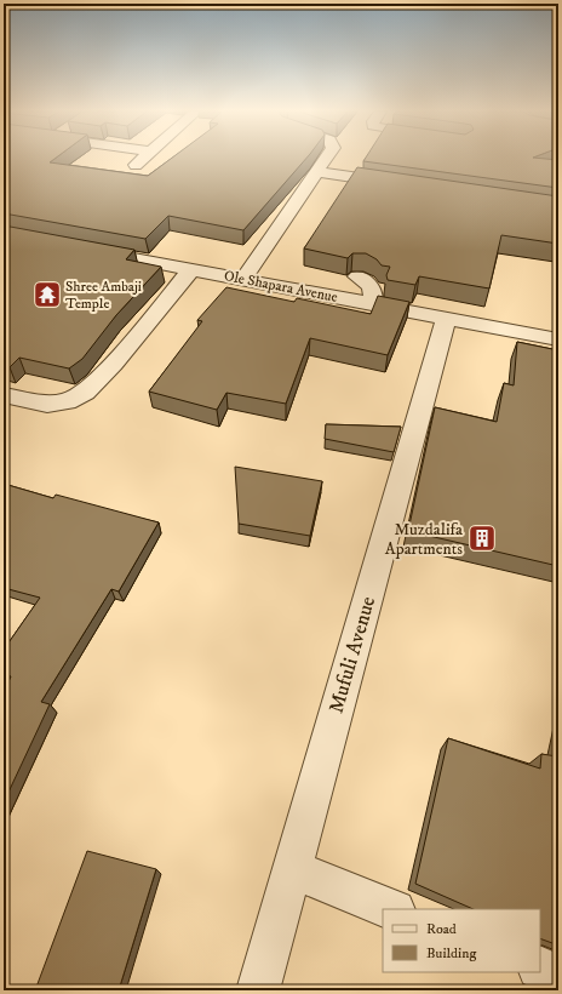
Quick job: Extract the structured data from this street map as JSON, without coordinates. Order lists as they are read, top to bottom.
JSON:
{
  "streets": {
    "street": ["Ole Shapara Avenue", "Mufuli Avenue"]
  },
  "crossings": [
    ["Ole Shapara Avenue", "Mufuli Avenue"]
  ],
  "places": {
    "temple": ["Shree Ambaji Temple"],
    "building": ["Muzdalifa Apartments"]
  },
  "legend": ["Road", "Building"]
}
